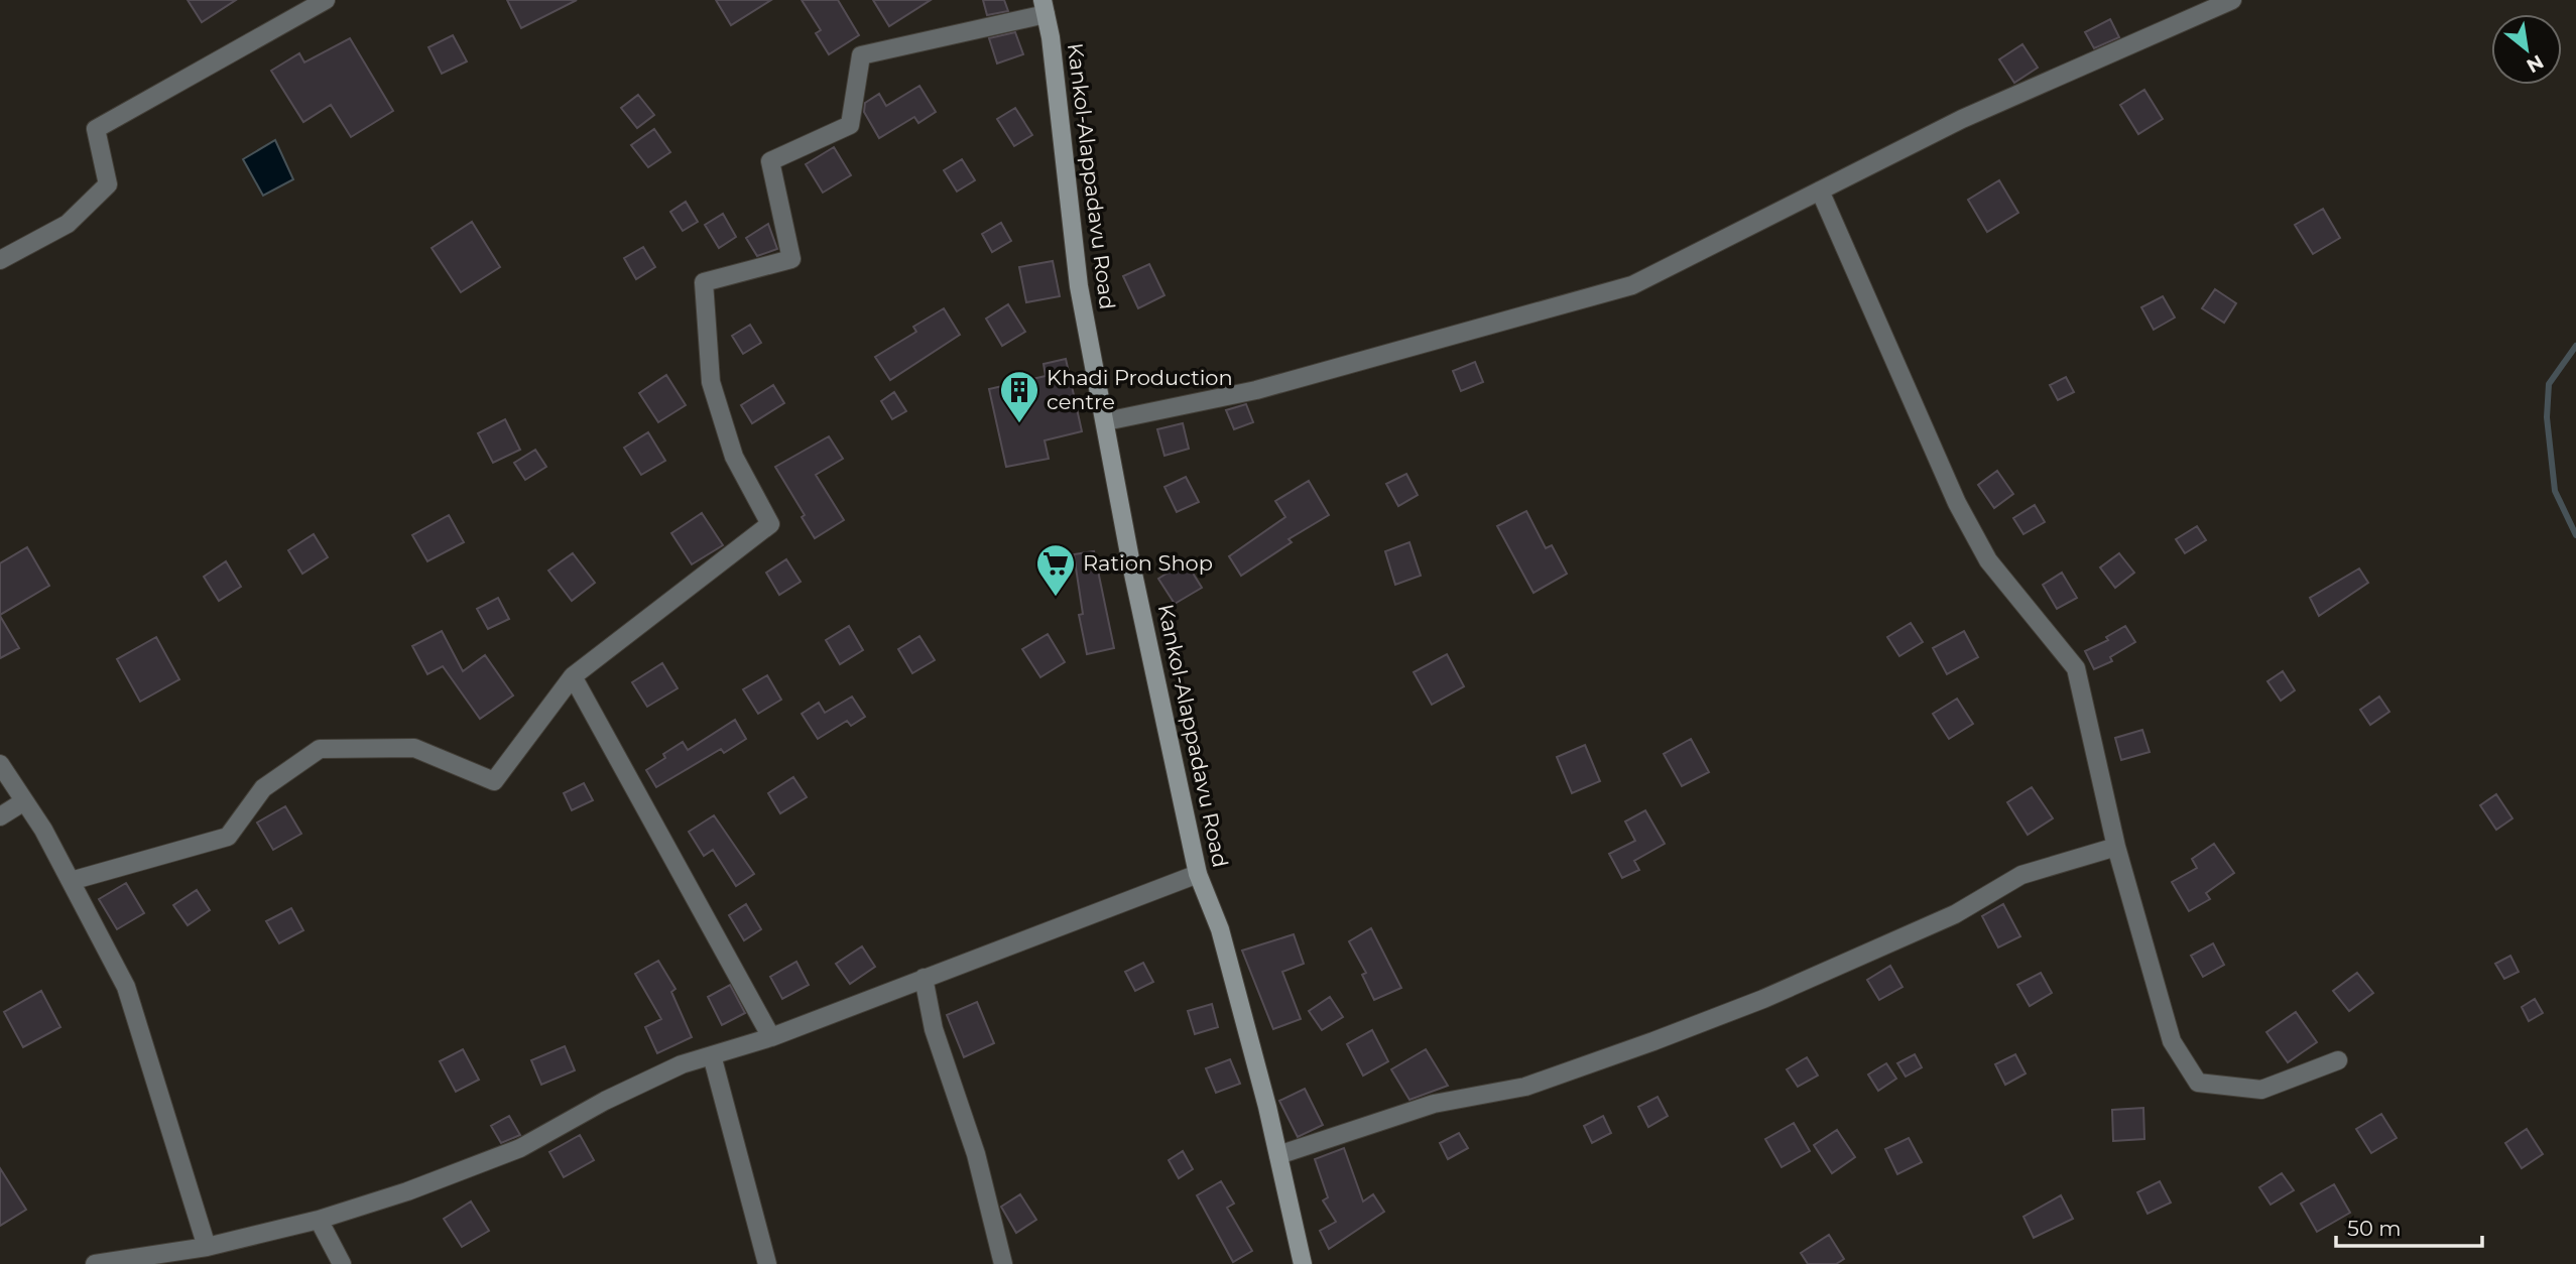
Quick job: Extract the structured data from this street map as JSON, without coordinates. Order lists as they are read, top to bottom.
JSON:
{
  "streets": {
    "main road": ["Kankol-Alappadavu Road"]
  },
  "places": {
    "building": ["Khadi Production centre"],
    "supermarket": ["Ration Shop"]
  },
  "scale_bar": "50 m",
  "north": "bottom right"
}
